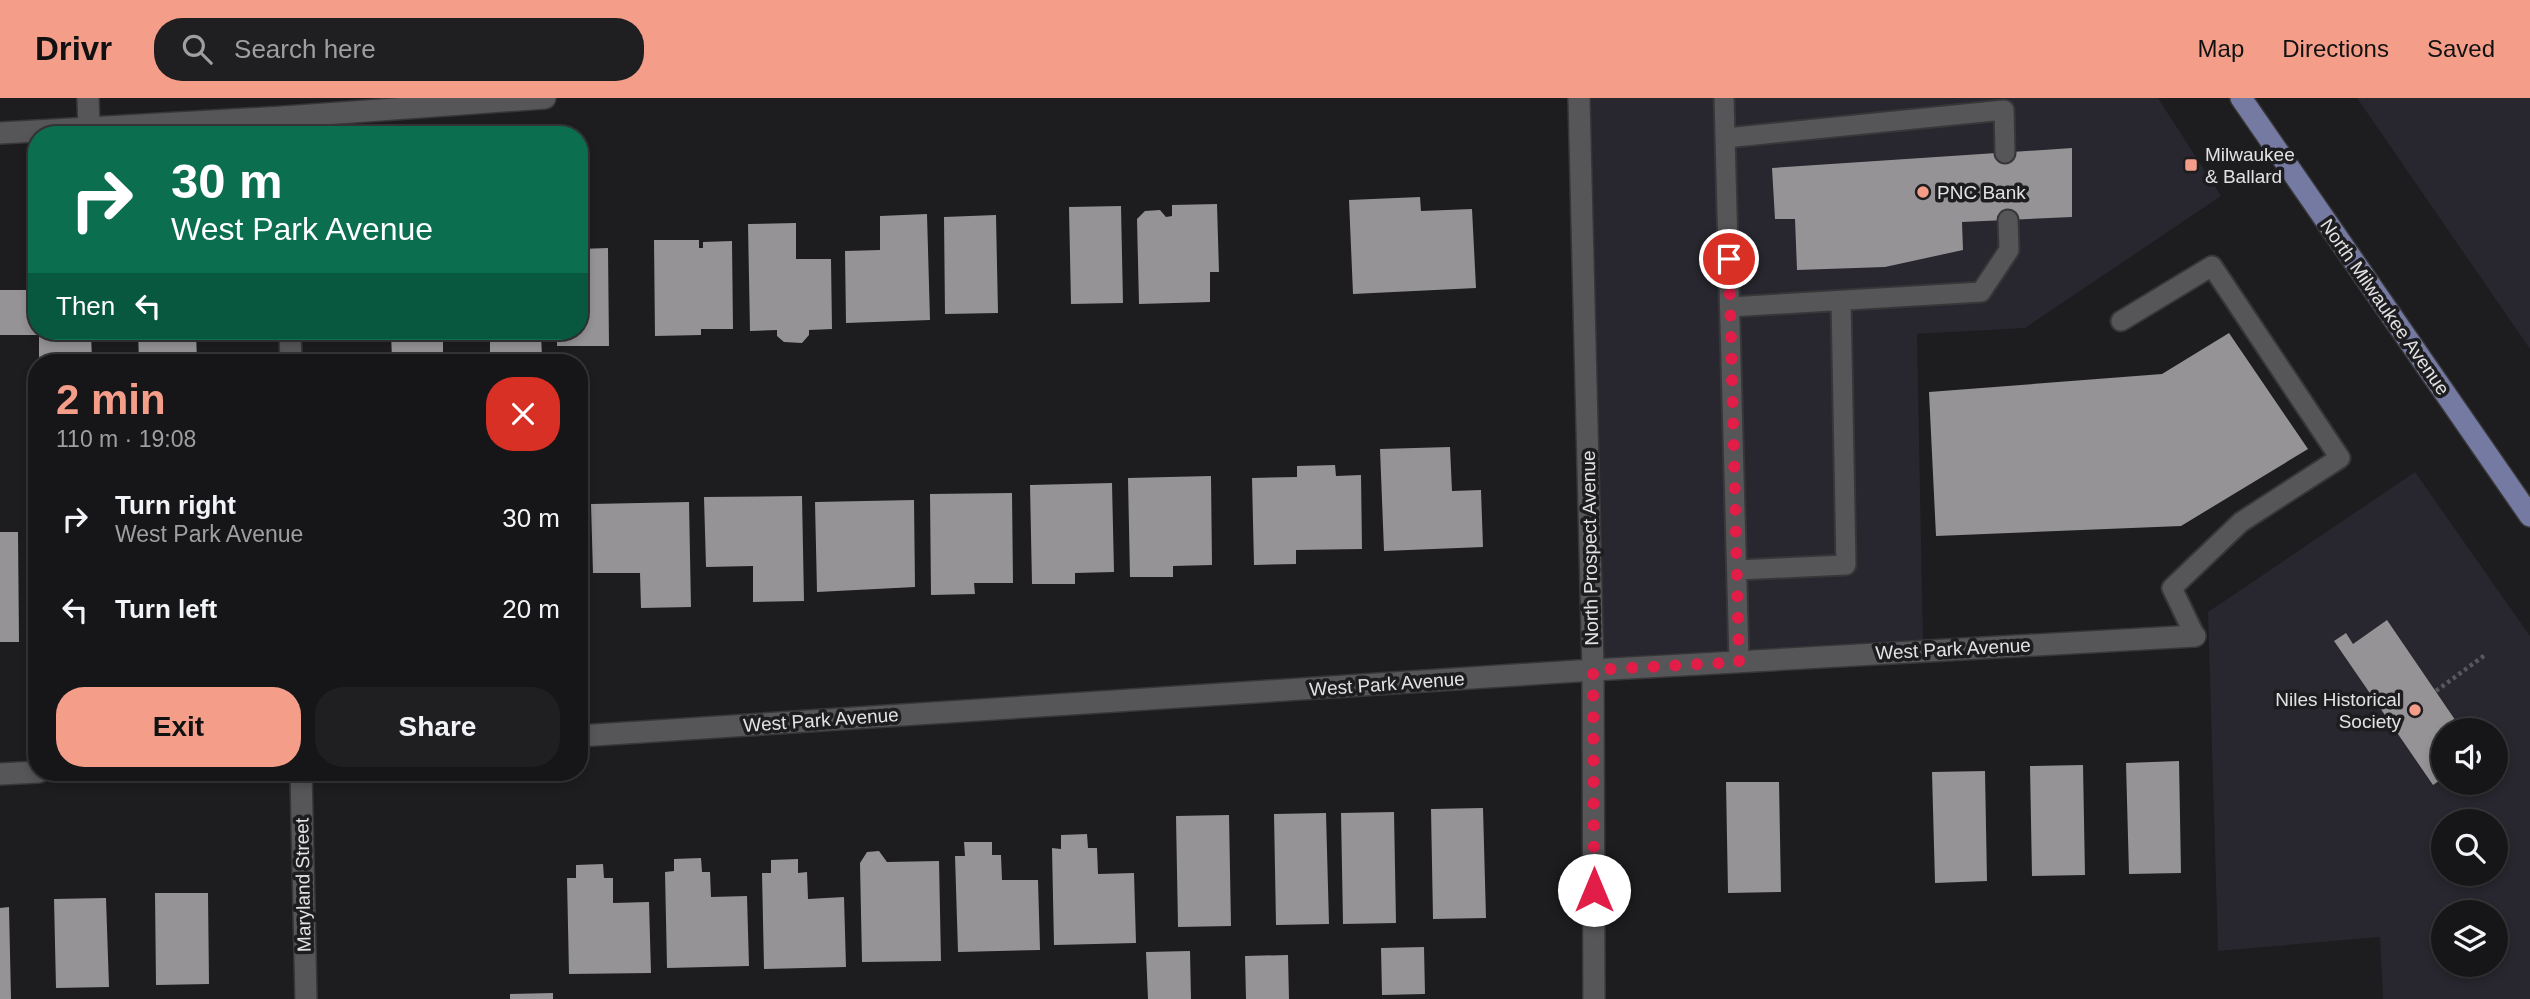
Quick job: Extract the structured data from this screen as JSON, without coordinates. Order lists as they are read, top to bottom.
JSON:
{
  "streets": {
    "main road": ["North Milwaukee Avenue"],
    "street": ["North Prospect Avenue", "West Park Avenue", "Maryland Street"]
  },
  "crossings": [
    ["North Prospect Avenue", "West Park Avenue"]
  ],
  "places": {
    "transit": ["Milwaukee & Ballard"],
    "other": ["PNC Bank", "Niles Historical Society"]
  },
  "page": {
    "header": "Drivr",
    "search": "Search here",
    "nav": ["Map", "Directions", "Saved"],
    "turn": ["30 m", "West Park Avenue"],
    "then": "Then",
    "heading": ["2 min", "110 m · 19:08"],
    "list": [
      {
        "name": "Turn right",
        "note": "West Park Avenue",
        "value": "30 m"
      },
      {
        "name": "Turn left",
        "value": "20 m"
      }
    ],
    "buttons": ["Exit", "Share"]
  }
}
